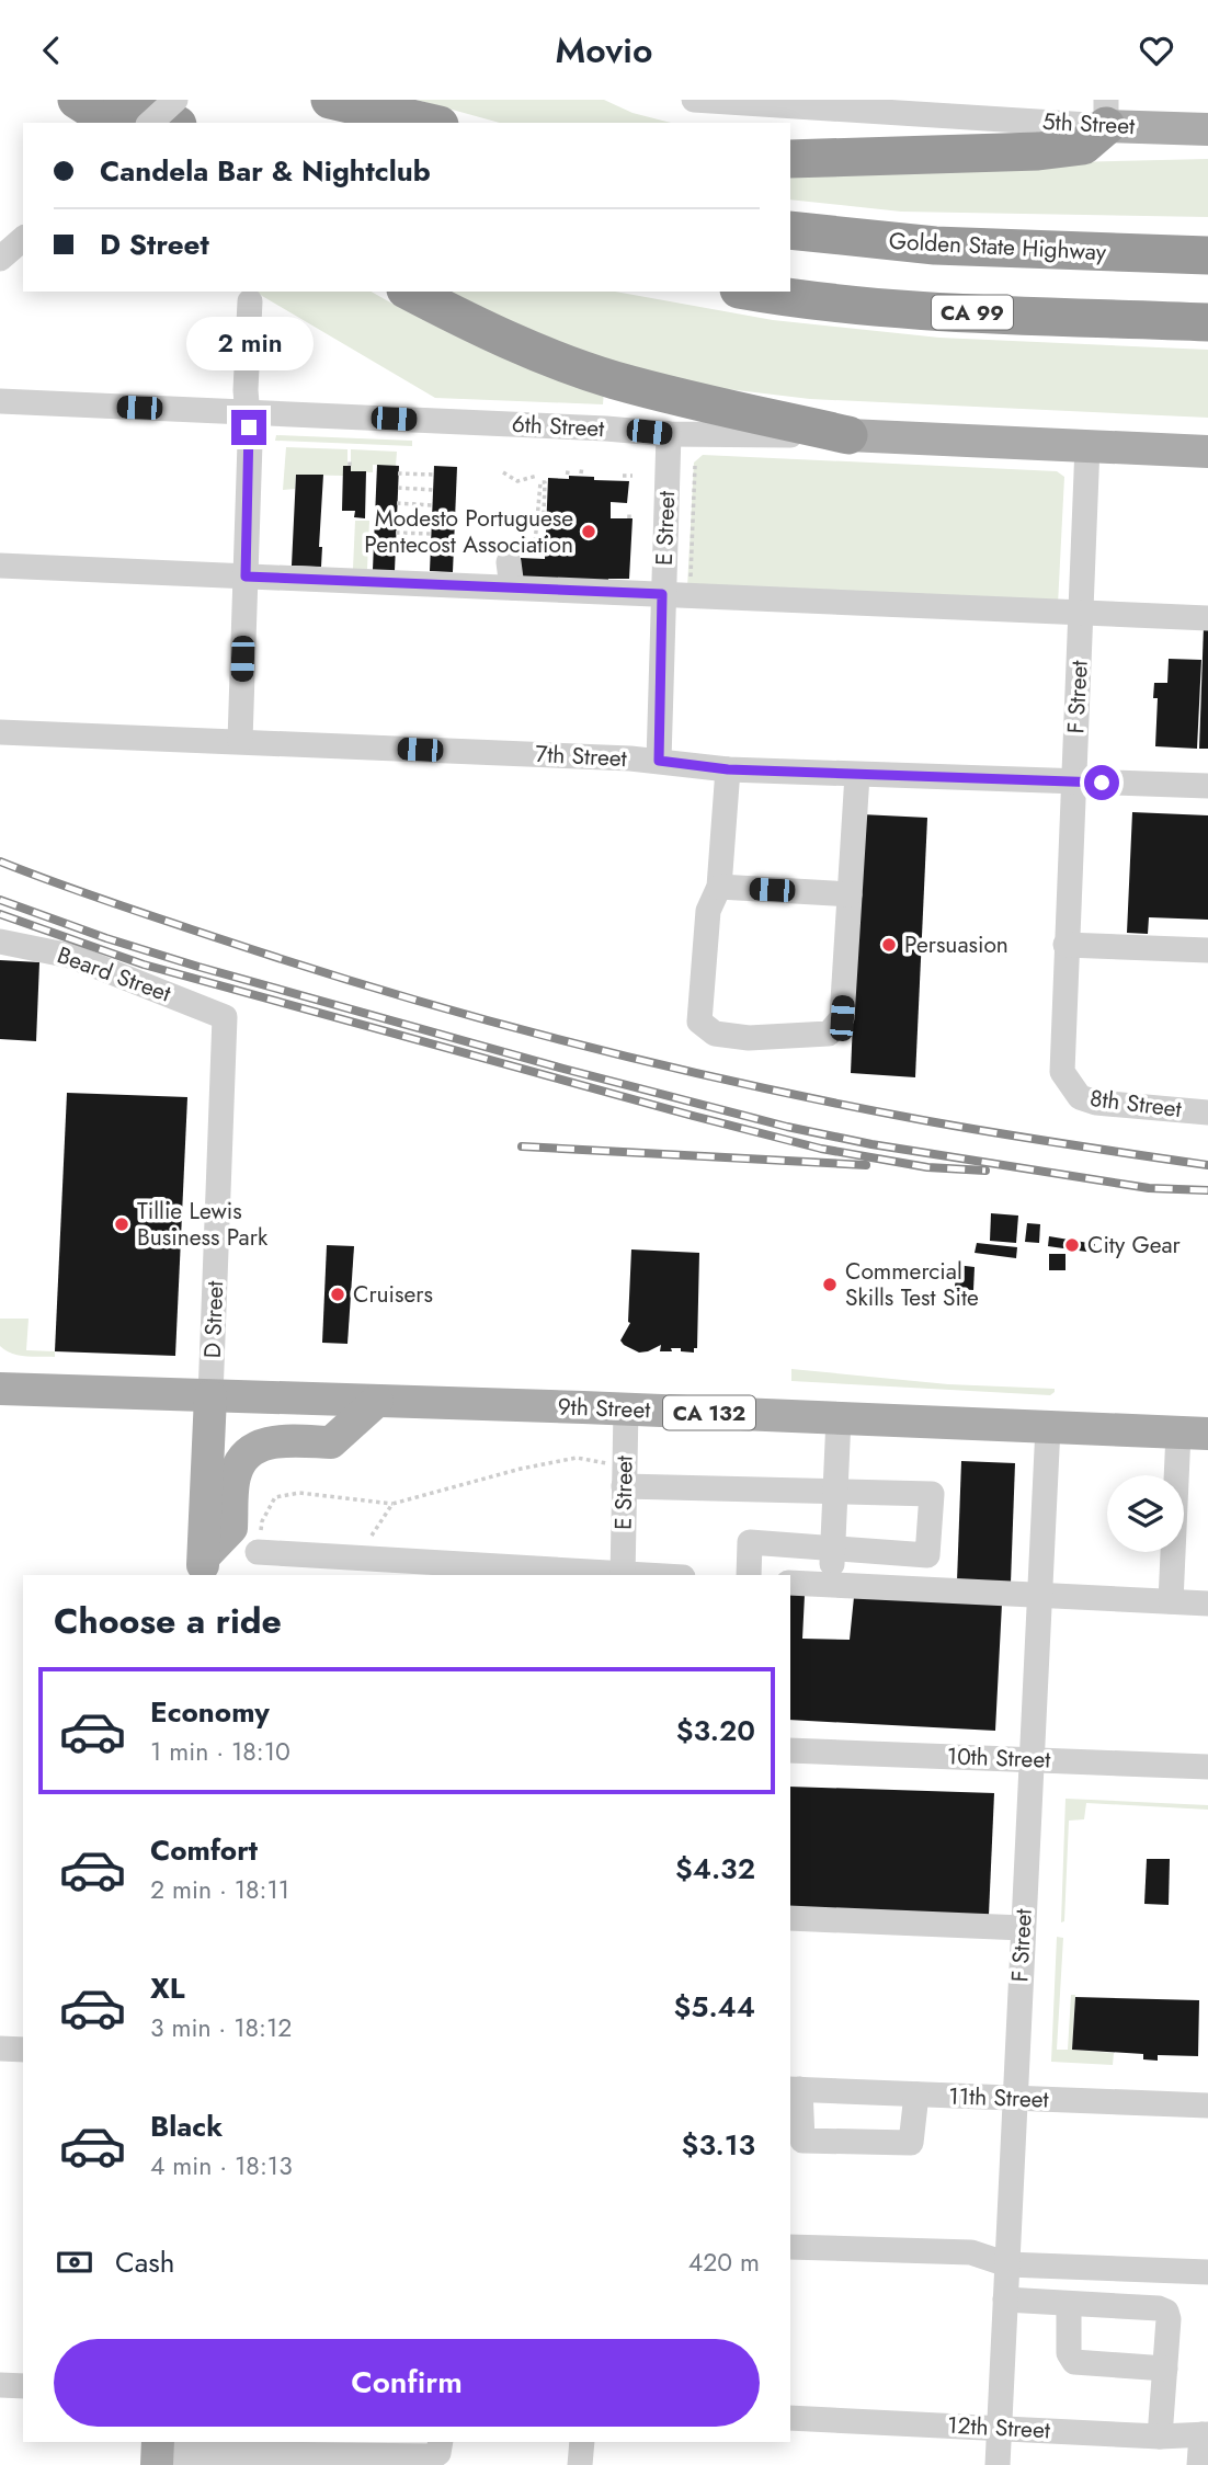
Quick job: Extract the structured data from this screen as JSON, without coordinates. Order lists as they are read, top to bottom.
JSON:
{
  "streets": {
    "highway": ["Golden State Highway", "CA 99"],
    "main road": [
      "5th Street",
      "6th Street",
      "D Street",
      "9th Street",
      "CA 132"
    ],
    "street": [
      "E Street",
      "F Street",
      "7th Street",
      "Beard Street",
      "8th Street",
      "10th Street",
      "11th Street",
      "12th Street"
    ]
  },
  "crossings": [
    ["6th Street", "E Street"],
    ["6th Street", "F Street"],
    ["E Street", "7th Street"],
    ["E Street", "9th Street"],
    ["F Street", "7th Street"],
    ["F Street", "8th Street"],
    ["F Street", "9th Street"],
    ["F Street", "10th Street"],
    ["F Street", "11th Street"],
    ["F Street", "12th Street"],
    ["Beard Street", "D Street"],
    ["D Street", "9th Street"]
  ],
  "places": [
    "Modesto Portuguese Pentecost Association",
    "Persuasion",
    "Tillie Lewis Business Park",
    "City Gear",
    "Commercial Skills Test Site",
    "Cruisers"
  ],
  "page": {
    "header": "Movio",
    "banner": ["Candela Bar & Nightclub", "D Street"],
    "bubble": "2 min",
    "heading": "Choose a ride",
    "list": [
      {
        "name": "Economy",
        "note": "1 min · 18:10",
        "value": "$3.20"
      },
      {
        "name": "Comfort",
        "note": "2 min · 18:11",
        "value": "$4.32"
      },
      {
        "name": "XL",
        "note": "3 min · 18:12",
        "value": "$5.44"
      },
      {
        "name": "Black",
        "note": "4 min · 18:13",
        "value": "$3.13"
      }
    ],
    "pay": ["Cash", "420 m"],
    "buttons": "Confirm"
  }
}
